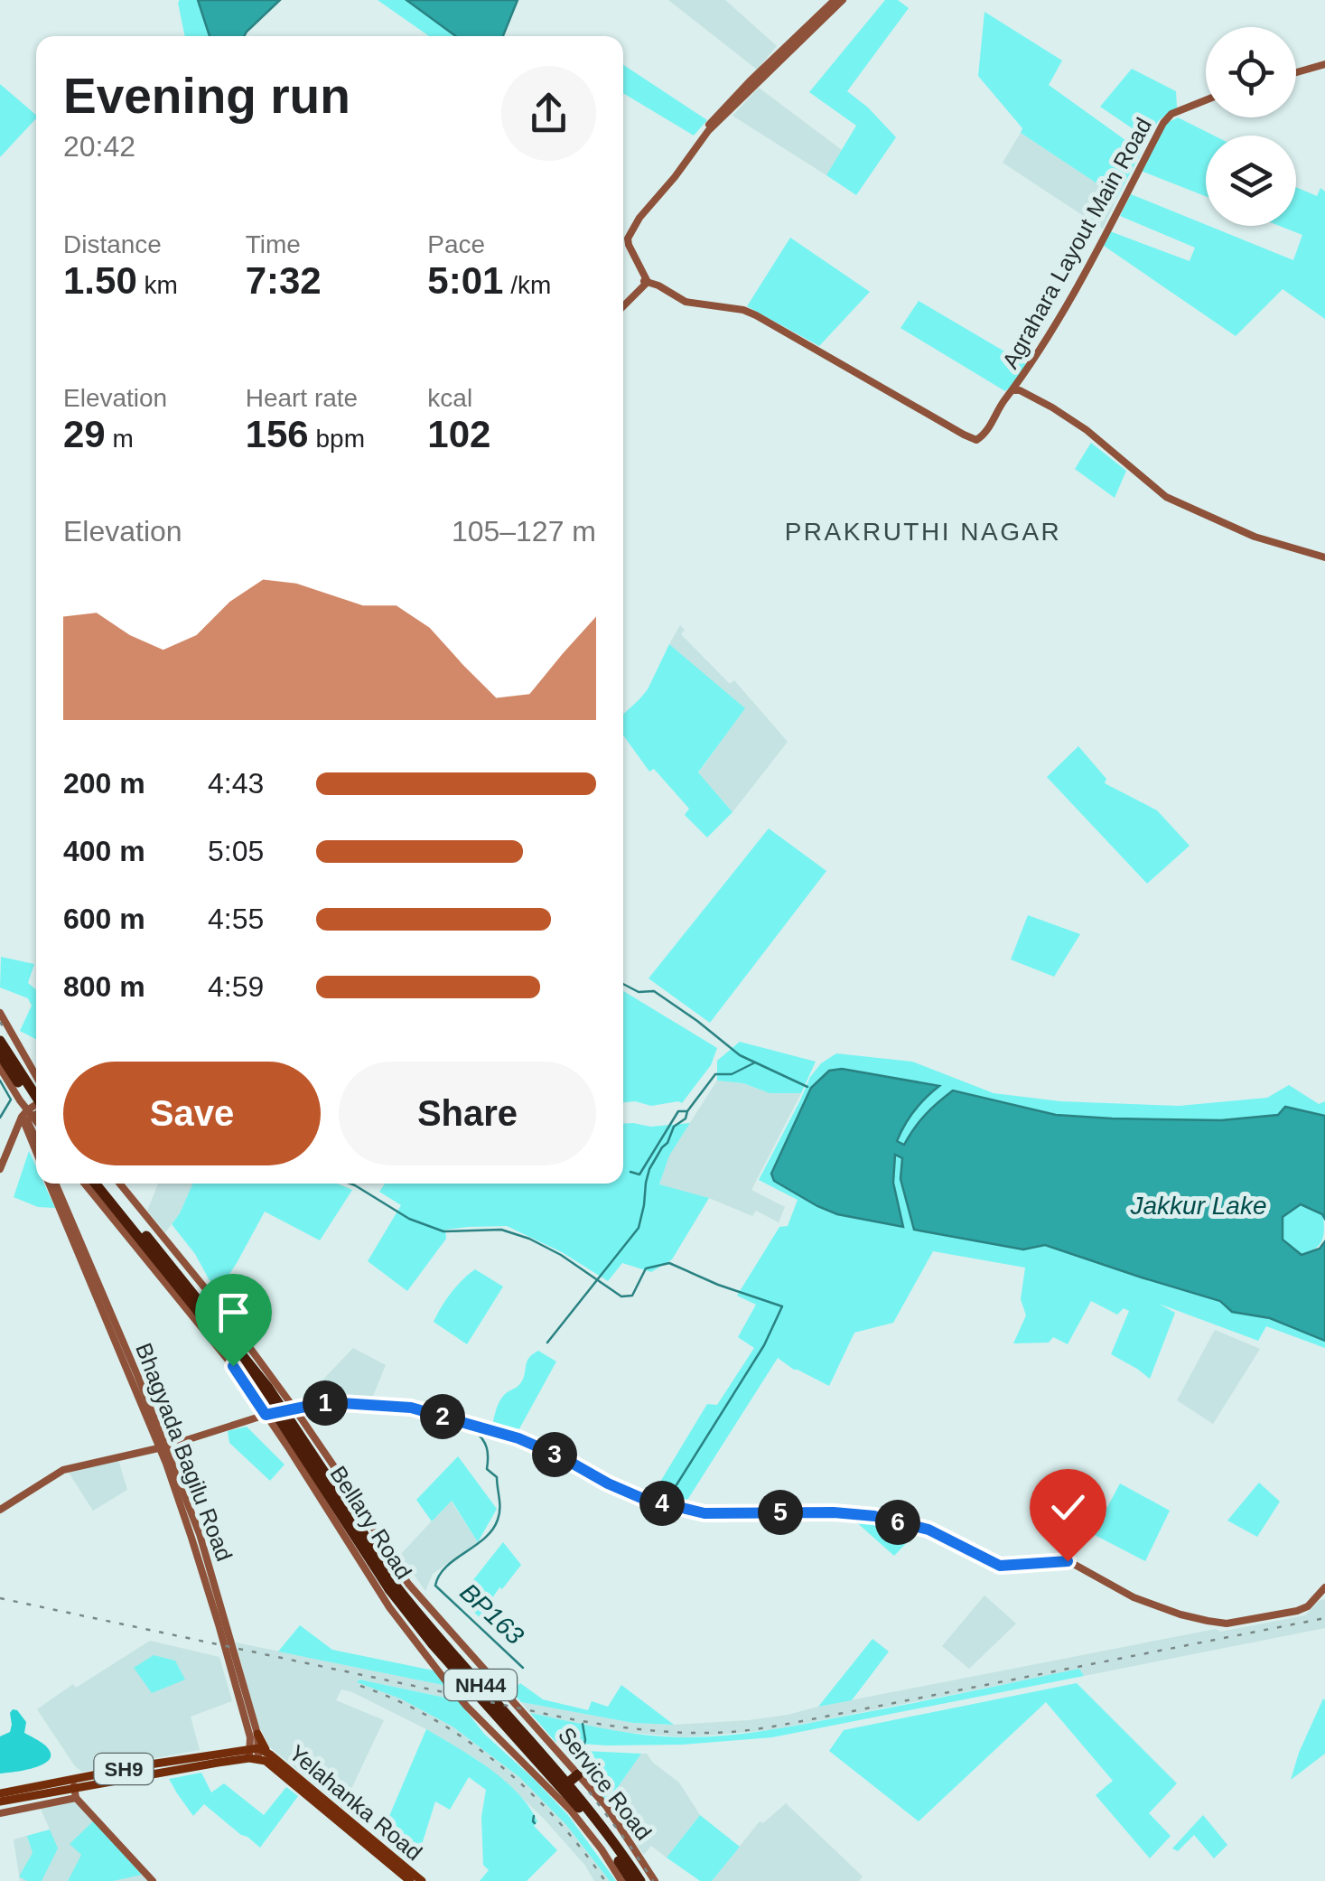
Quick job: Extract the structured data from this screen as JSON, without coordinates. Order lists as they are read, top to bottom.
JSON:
{
  "streets": {
    "highway": ["Bellary Road", "NH44"],
    "main road": [
      "Agrahara Layout Main Road",
      "Bhagyada Bagilu Road",
      "SH9",
      "Service Road",
      "Yelahanka Road"
    ]
  },
  "crossings": [
    ["Bhagyada Bagilu Road", "SH9"],
    ["Bhagyada Bagilu Road", "Yelahanka Road"],
    ["SH9", "Yelahanka Road"]
  ],
  "districts": ["PRAKRUTHI NAGAR"],
  "water": ["Jakkur Lake", "BP163"],
  "page": {
    "heading": ["Evening run", "20:42"],
    "stats": [
      ["Distance", "1.50 km"],
      ["Time", "7:32"],
      ["Pace", "5:01 /km"],
      ["Elevation", "29 m"],
      ["Heart rate", "156 bpm"],
      ["kcal", "102"]
    ],
    "chart": ["Elevation", "105–127 m"],
    "list": [
      {
        "name": "200 m",
        "note": "4:43"
      },
      {
        "name": "400 m",
        "note": "5:05"
      },
      {
        "name": "600 m",
        "note": "4:55"
      },
      {
        "name": "800 m",
        "note": "4:59"
      }
    ],
    "buttons": ["Save", "Share"],
    "pins": [
      "1",
      "2",
      "3",
      "4",
      "5",
      "6"
    ]
  }
}
